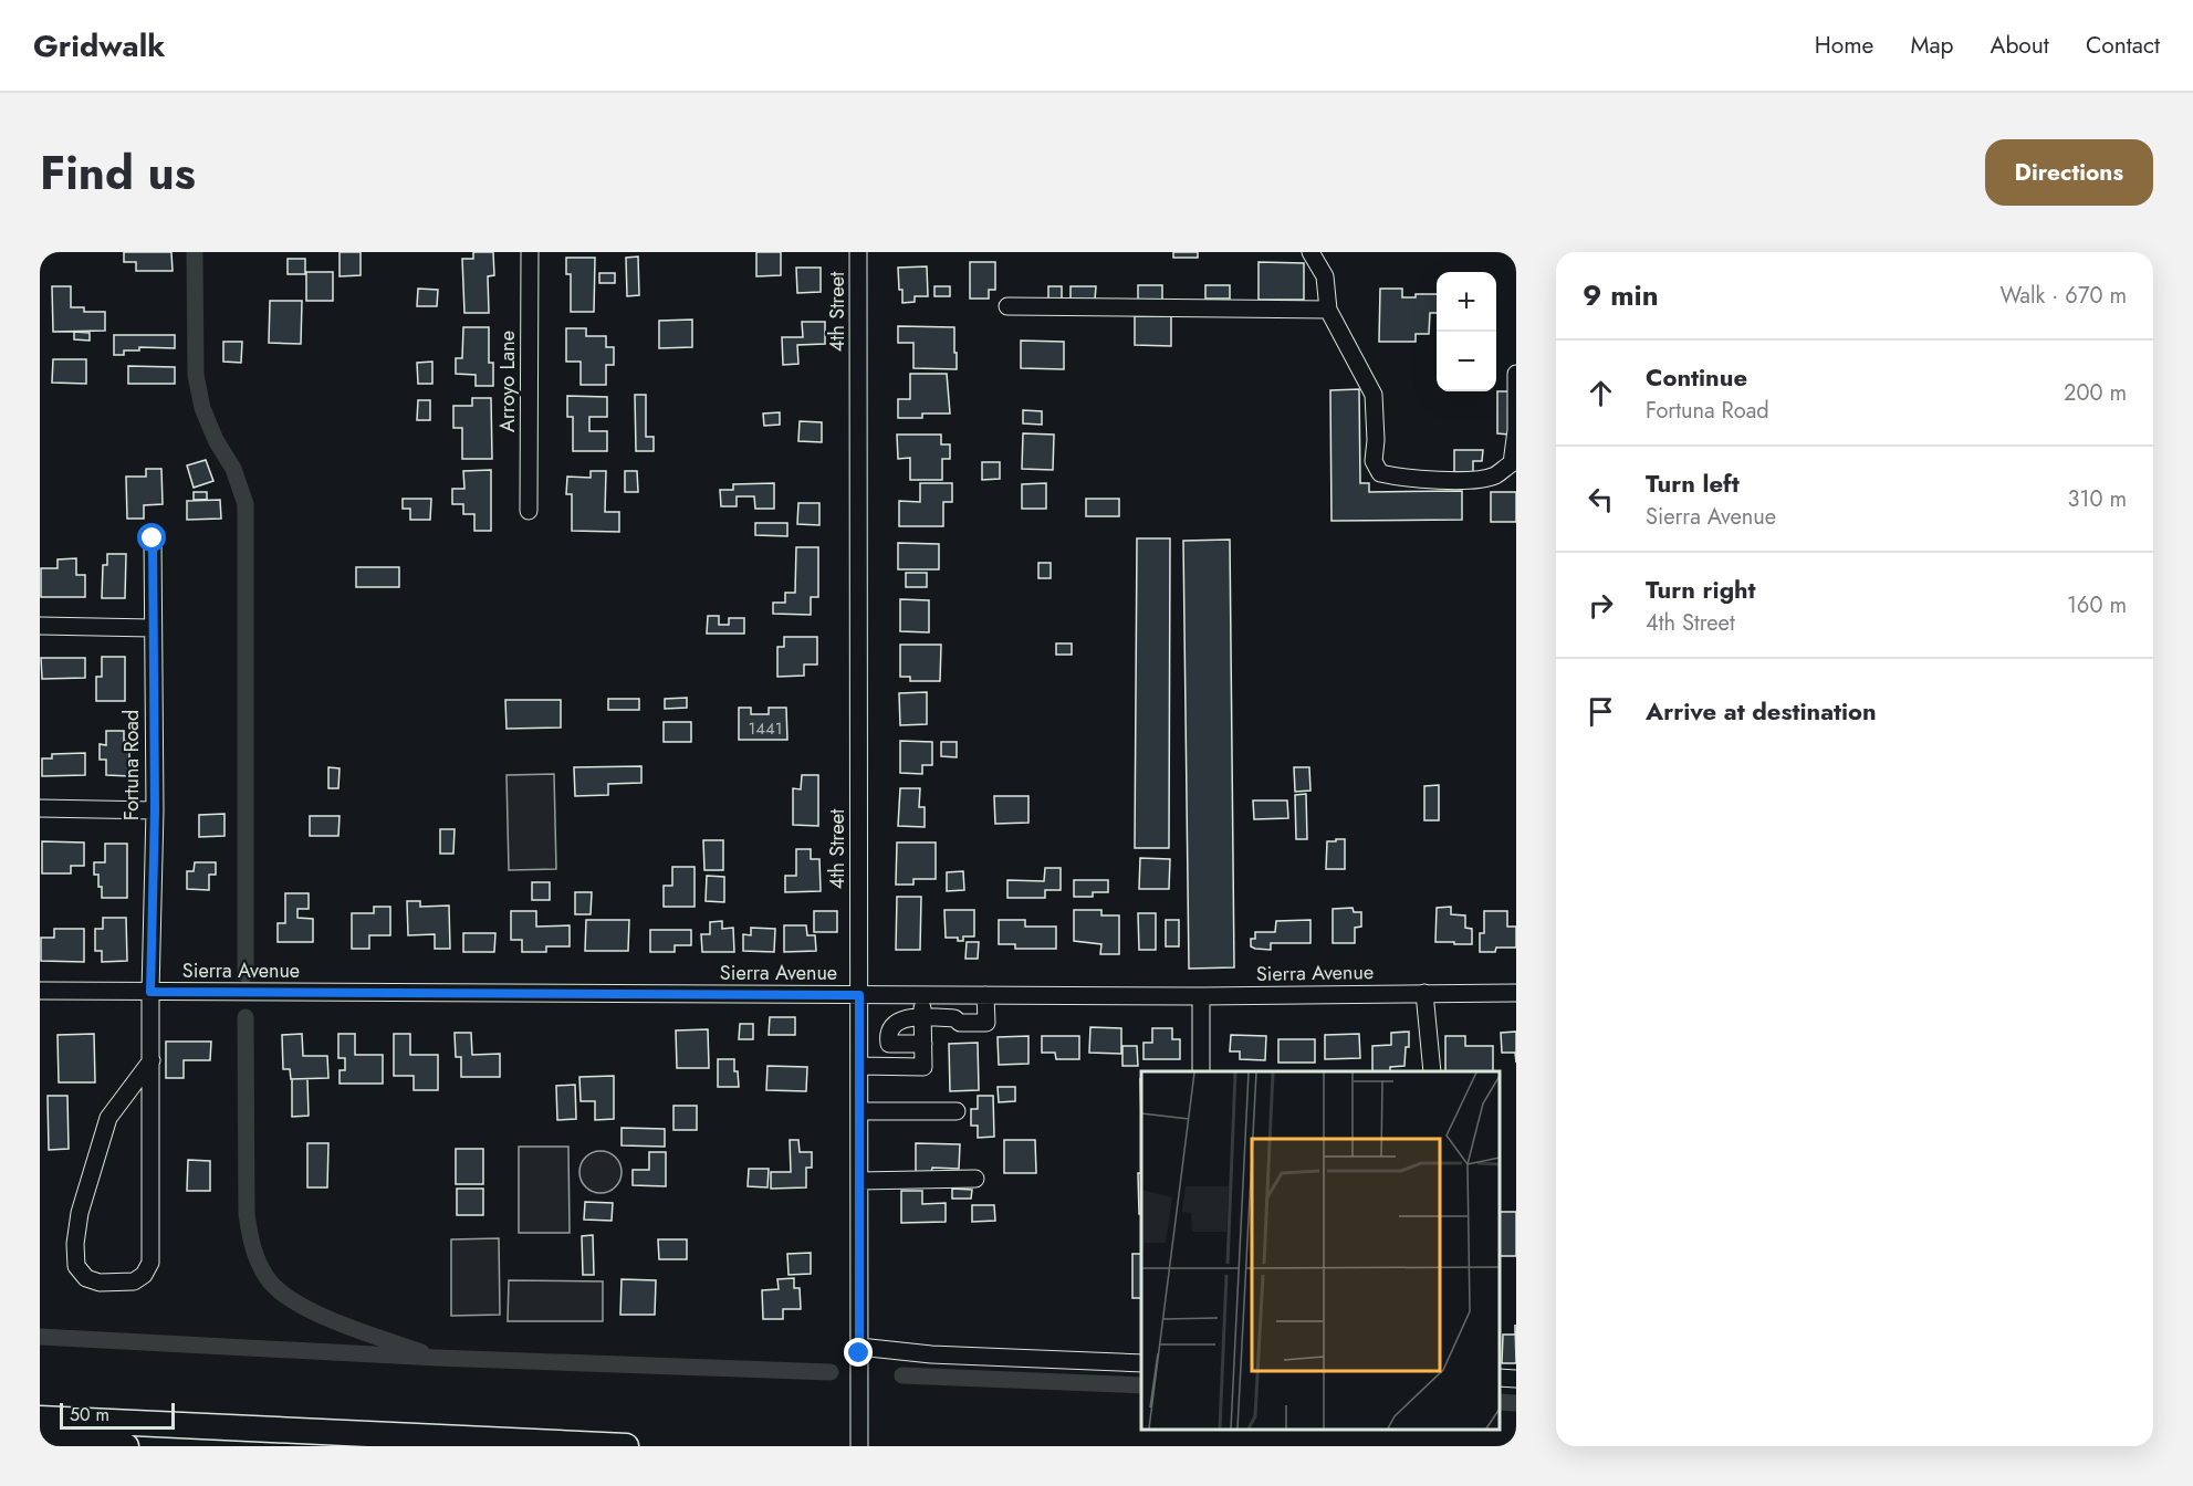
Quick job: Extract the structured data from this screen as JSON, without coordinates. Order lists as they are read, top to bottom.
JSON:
{
  "streets": {
    "street": [
      "4th Street",
      "Arroyo Lane",
      "Fortuna Road",
      "Sierra Avenue"
    ]
  },
  "crossings": [
    ["4th Street", "Sierra Avenue"],
    ["Fortuna Road", "Sierra Avenue"]
  ],
  "house_numbers": ["1441"],
  "scale_bar": "50 m",
  "page": {
    "header": "Gridwalk",
    "nav": [
      "Home",
      "Map",
      "About",
      "Contact"
    ],
    "title": "Find us",
    "buttons": "Directions",
    "heading": ["9 min", "Walk · 670 m"],
    "map_buttons": ["+", "−"],
    "list": [
      ["Continue", "Fortuna Road", "200 m"],
      ["Turn left", "Sierra Avenue", "310 m"],
      ["Turn right", "4th Street", "160 m"],
      "Arrive at destination"
    ],
    "scale": "50 m"
  }
}
